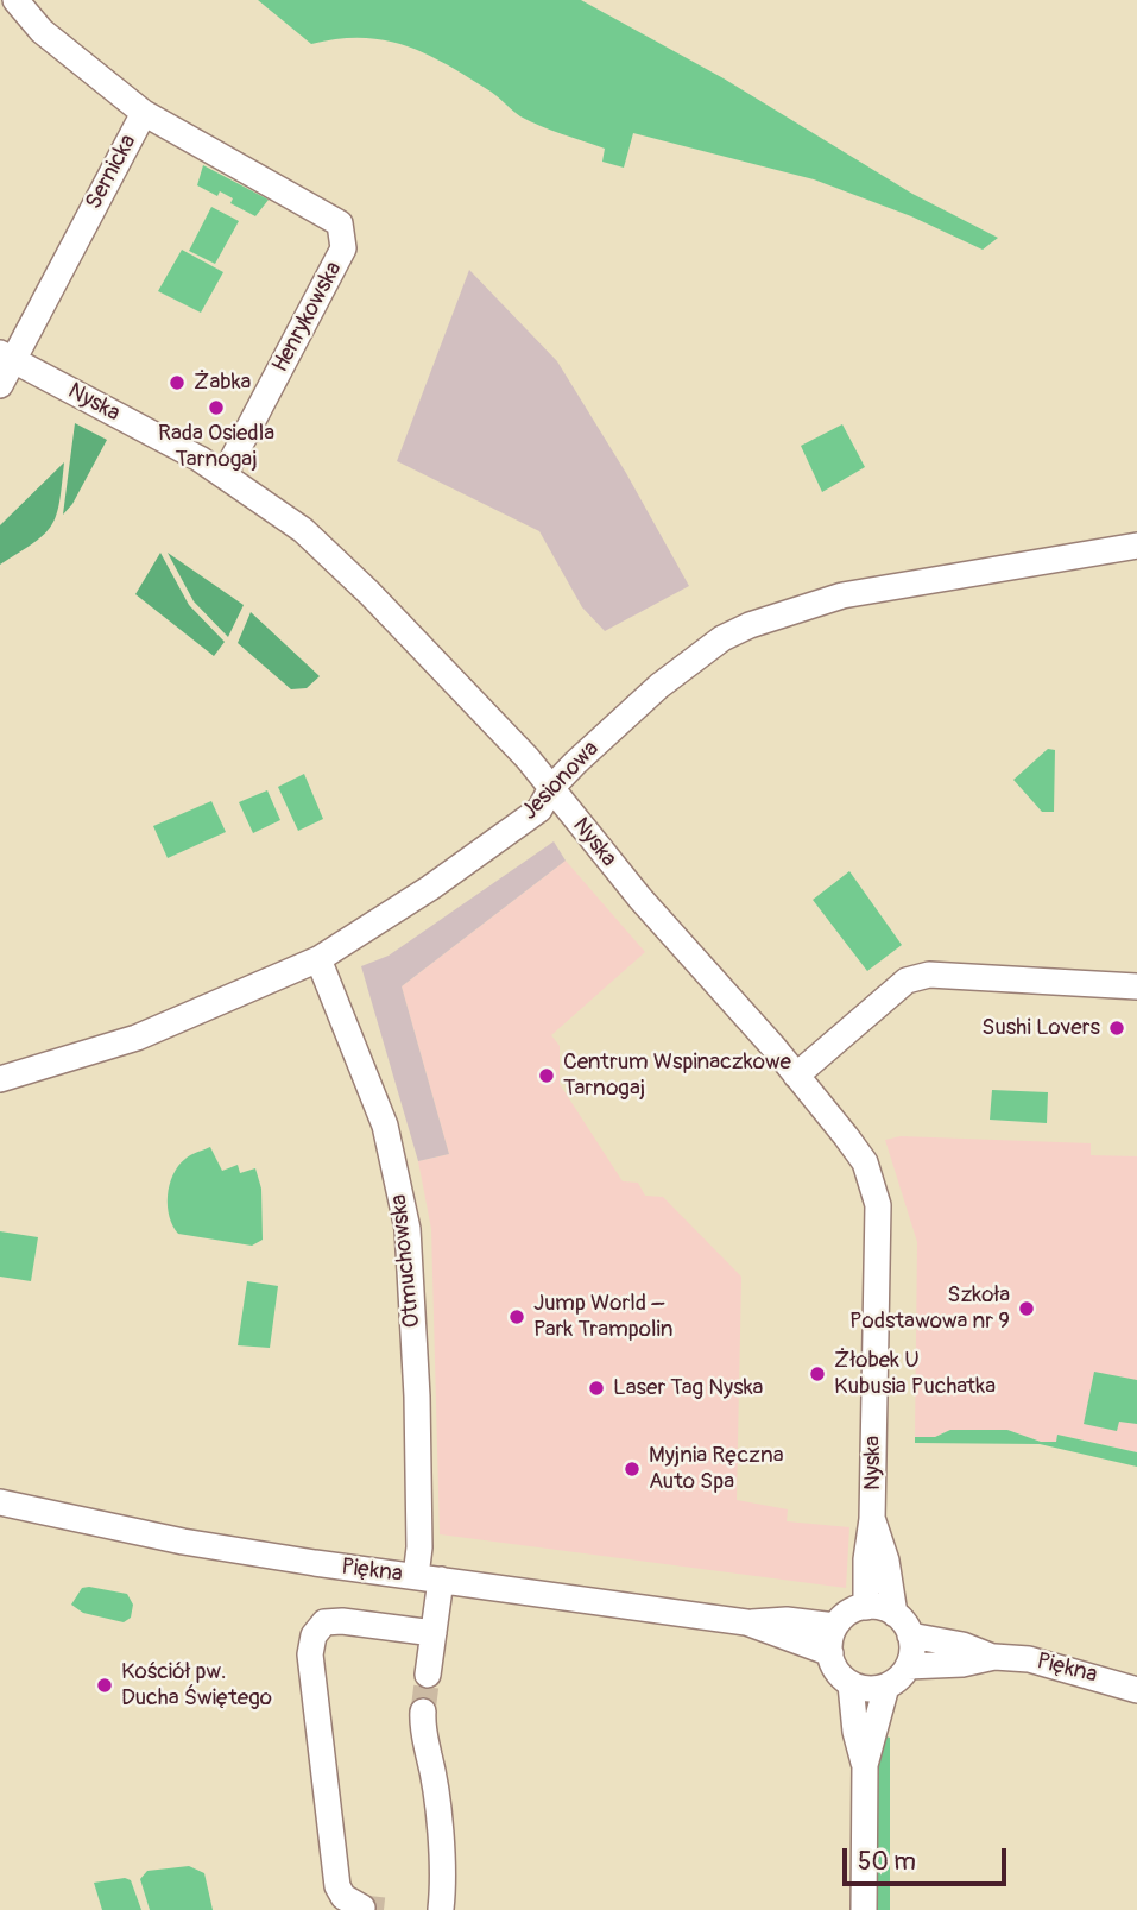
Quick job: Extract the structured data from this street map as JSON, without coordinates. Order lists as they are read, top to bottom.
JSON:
{
  "streets": {
    "street": [
      "Sernicka",
      "Henrykowska",
      "Nyska",
      "Jesionowa",
      "Otmuchowska",
      "Piękna"
    ]
  },
  "crossings": [
    ["Sernicka", "Henrykowska"],
    ["Sernicka", "Nyska"],
    ["Henrykowska", "Nyska"],
    ["Nyska", "Jesionowa"],
    ["Nyska", "Piękna"],
    ["Jesionowa", "Otmuchowska"],
    ["Otmuchowska", "Piękna"]
  ],
  "places": [
    "Żabka",
    "Rada Osiedla Tarnogaj",
    "Sushi Lovers",
    "Centrum Wspinaczkowe Tarnogaj",
    "Szkoła Podstawowa nr 9",
    "Jump World – Park Trampolin",
    "Żłobek U Kubusia Puchatka",
    "Laser Tag Nyska",
    "Myjnia Ręczna Auto Spa",
    "Kościół pw. Ducha Świętego"
  ],
  "scale_bar": "50 m"
}
